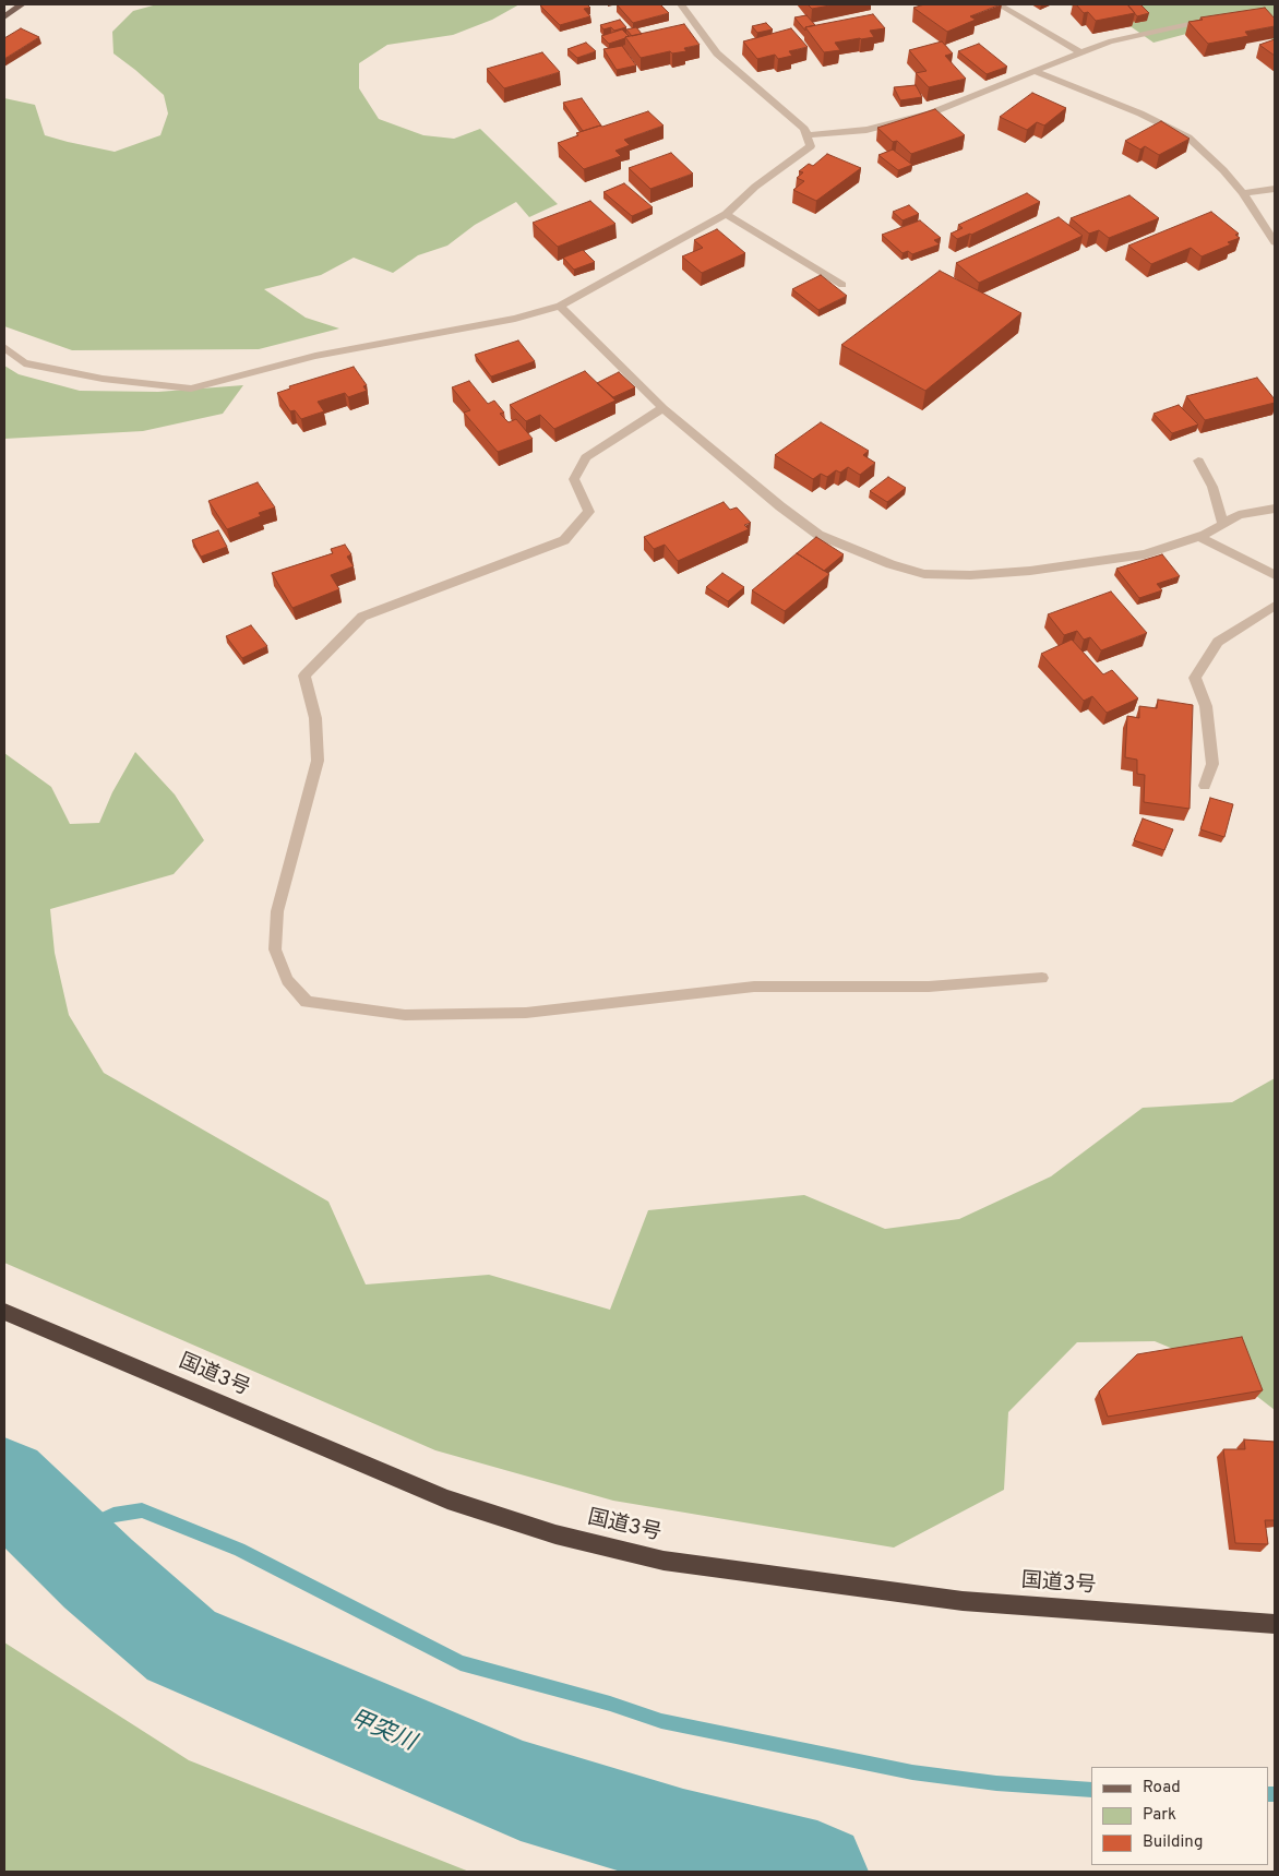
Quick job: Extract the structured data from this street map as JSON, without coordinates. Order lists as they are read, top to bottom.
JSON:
{
  "streets": {
    "highway": ["国道3号"]
  },
  "water": ["甲突川"],
  "legend": ["Road", "Park", "Building"]
}
